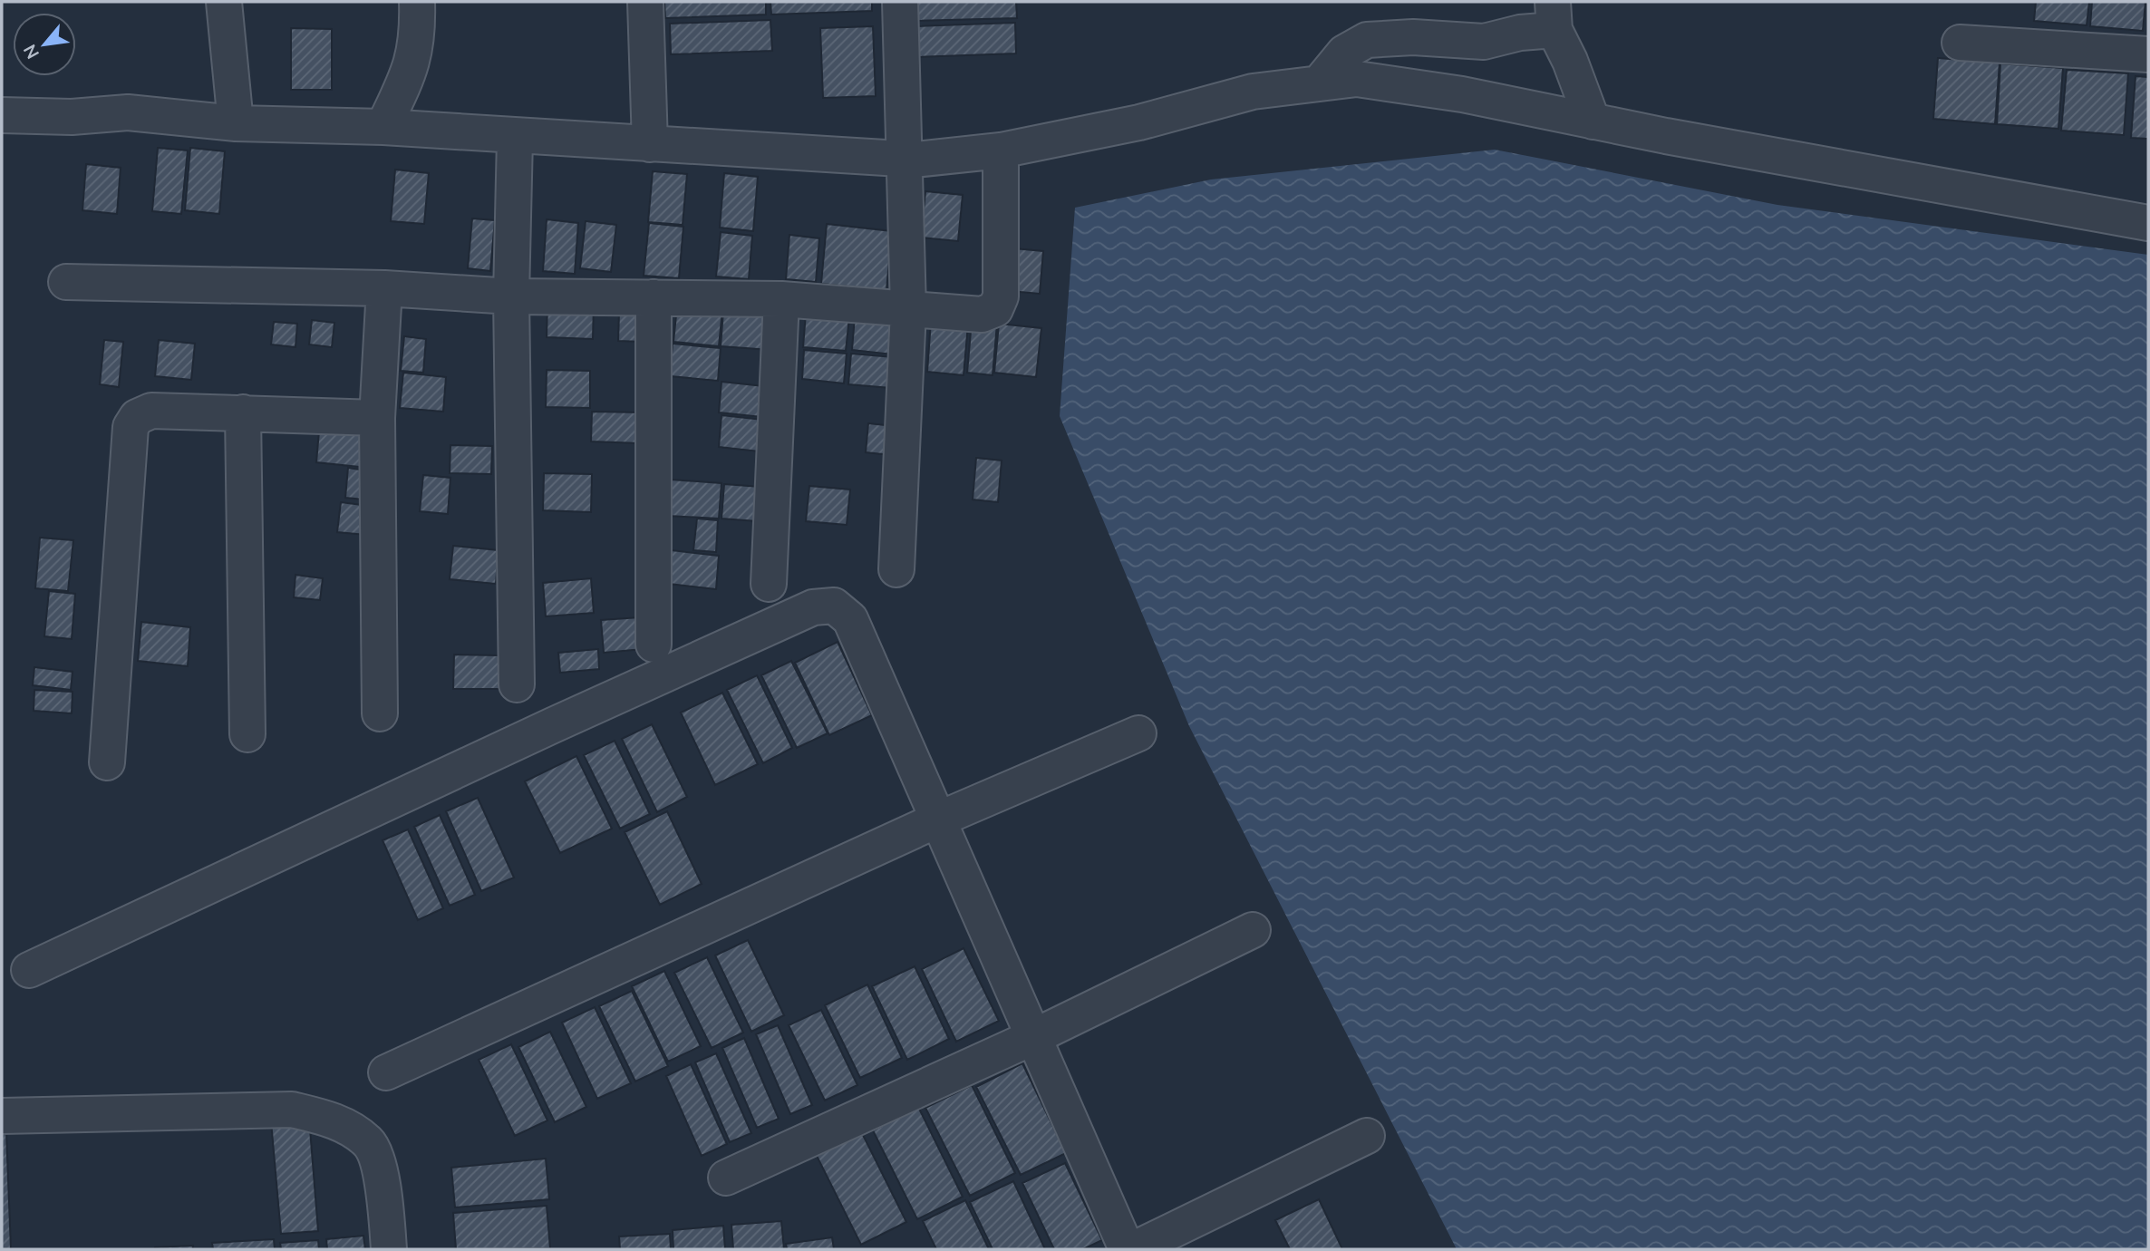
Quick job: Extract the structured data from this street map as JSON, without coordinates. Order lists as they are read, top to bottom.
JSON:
{
  "north": "bottom left"
}
